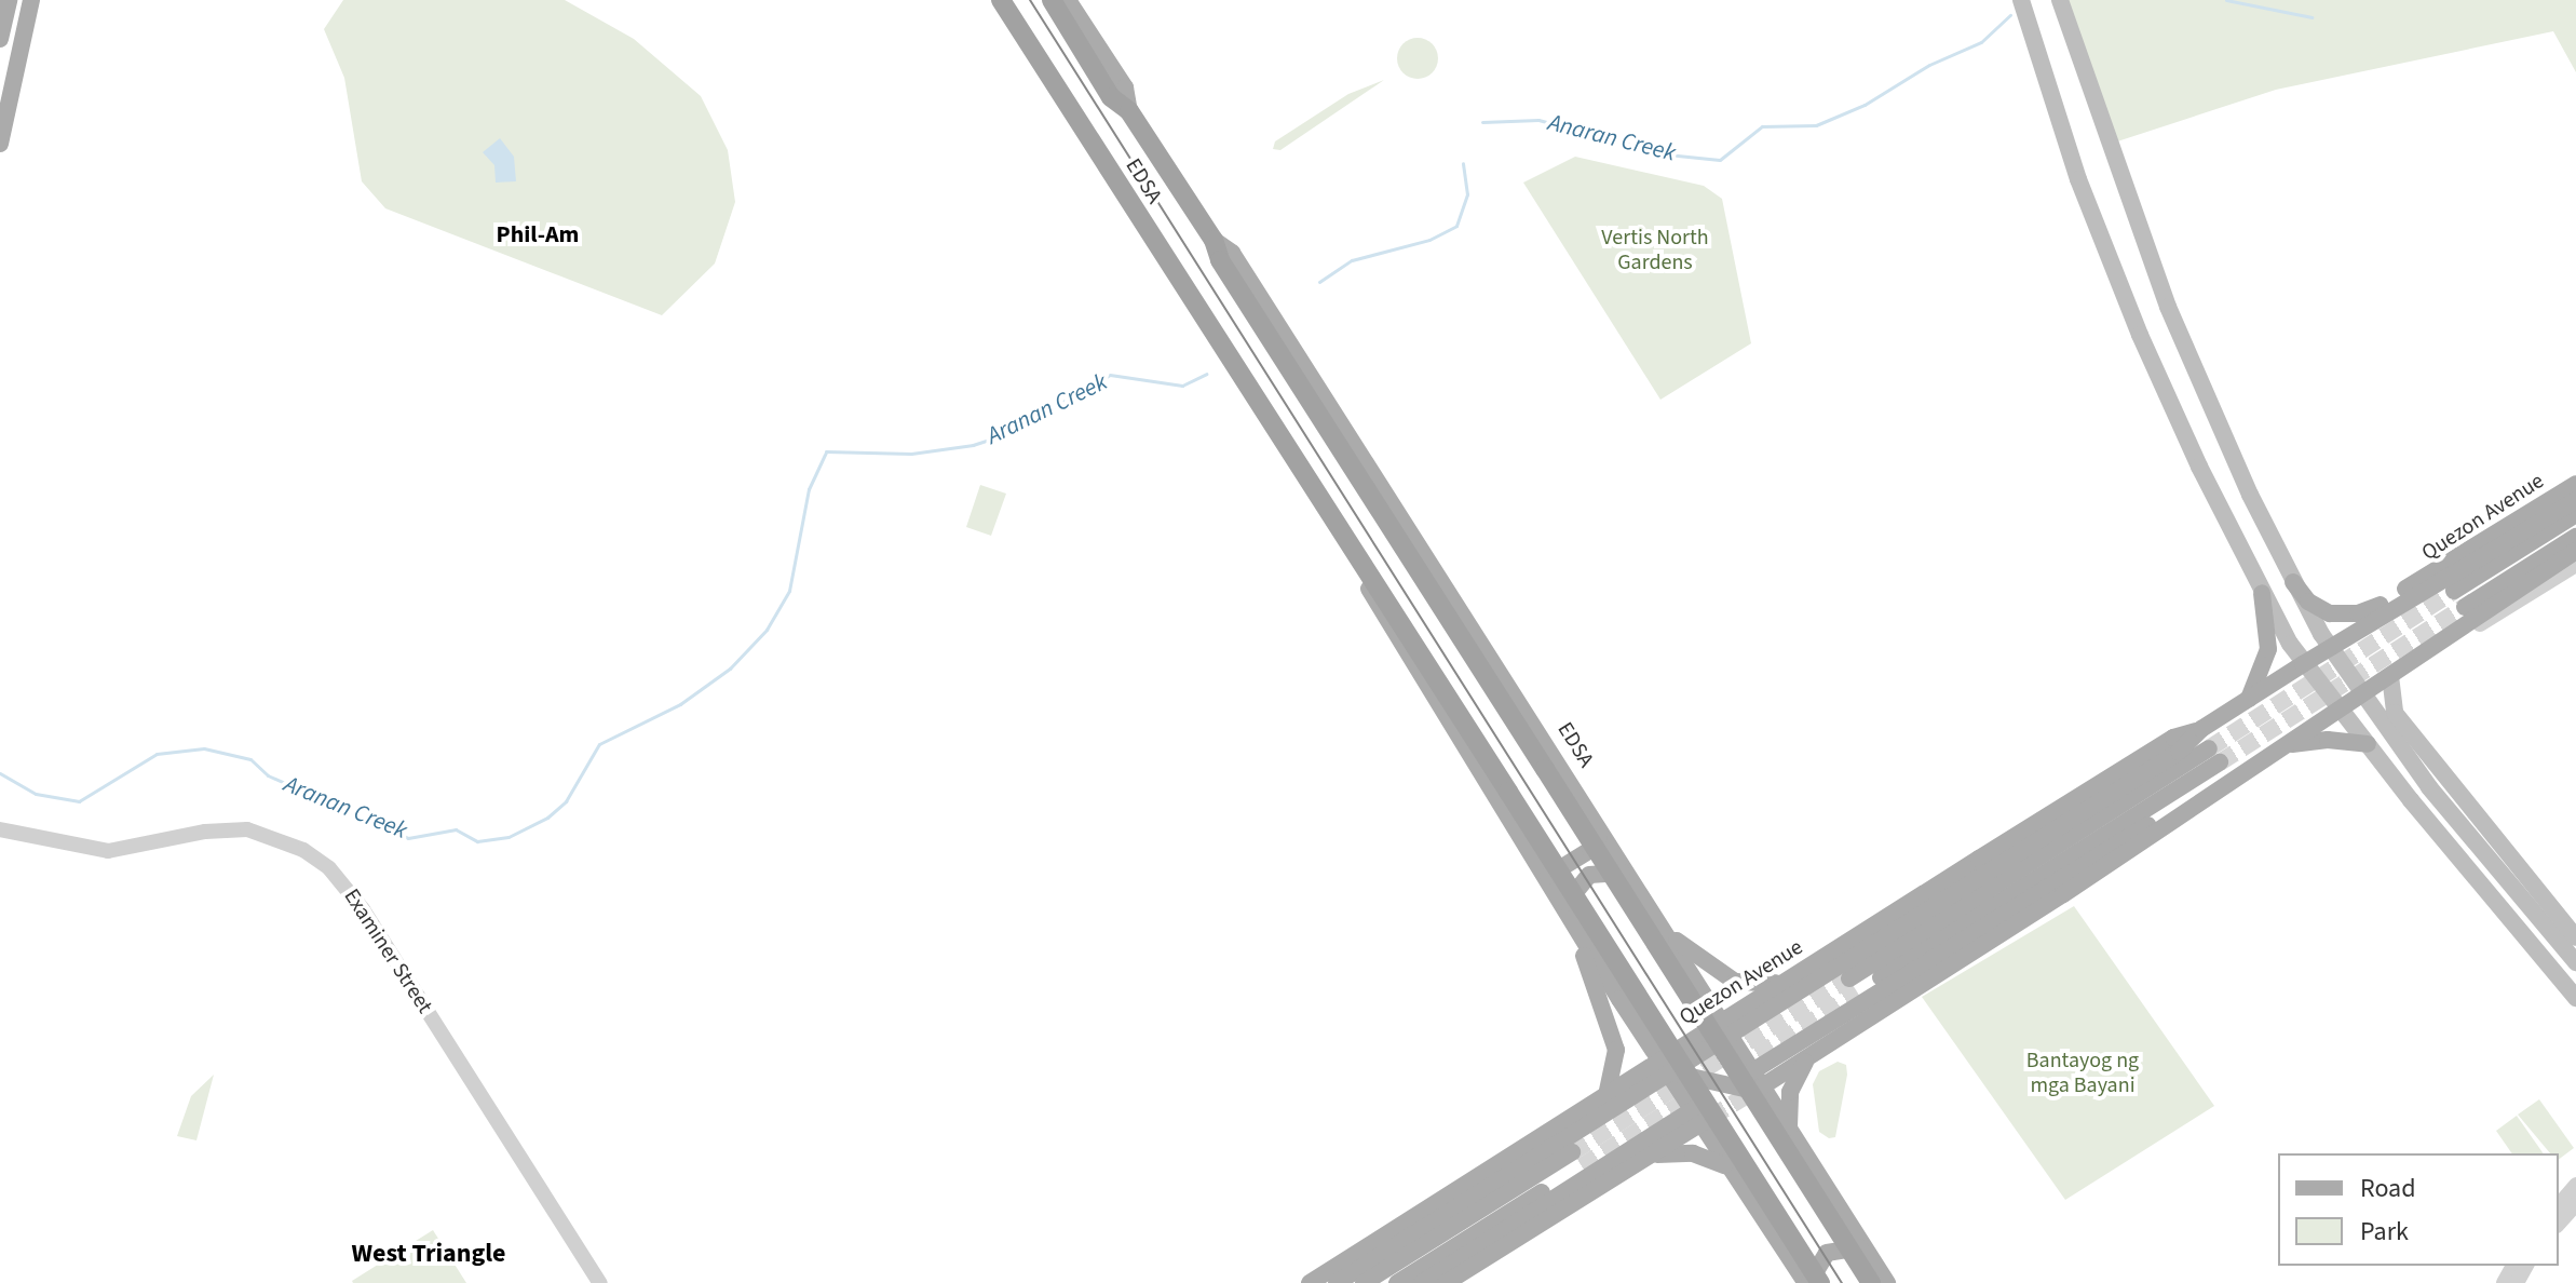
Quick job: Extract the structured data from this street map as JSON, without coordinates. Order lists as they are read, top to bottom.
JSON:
{
  "streets": {
    "highway": ["EDSA"],
    "main road": ["Quezon Avenue"],
    "street": ["Examiner Street"]
  },
  "crossings": [
    ["EDSA", "Quezon Avenue"]
  ],
  "districts": ["Phil-Am", "West Triangle"],
  "water": ["Anaran Creek", "Aranan Creek"],
  "parks": ["Vertis North Gardens", "Bantayog ng mga Bayani"],
  "legend": ["Road", "Park"]
}
